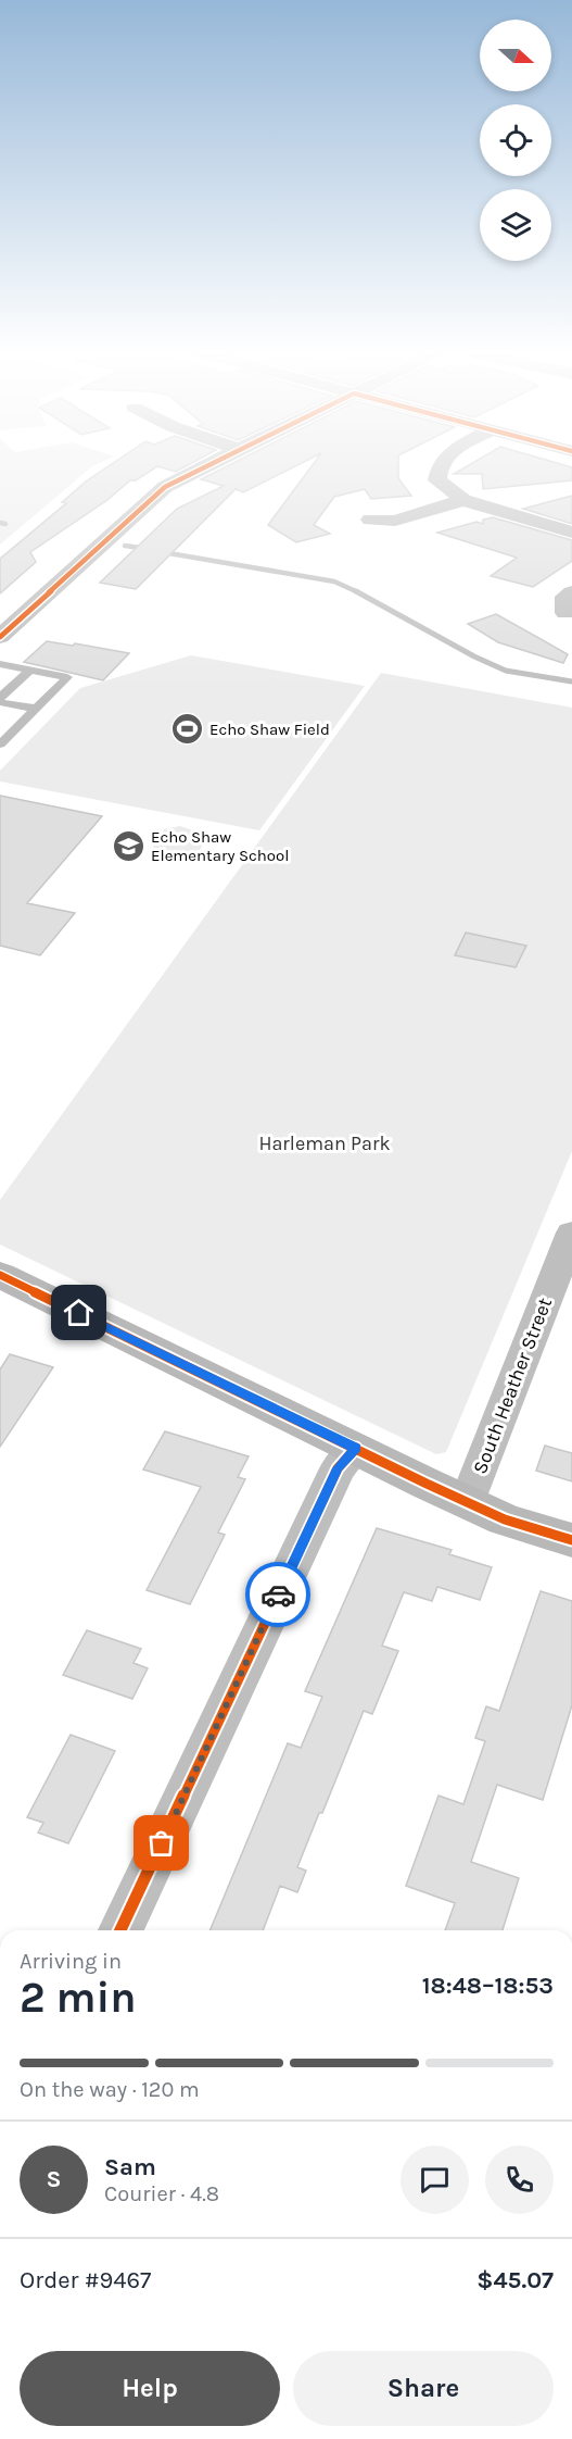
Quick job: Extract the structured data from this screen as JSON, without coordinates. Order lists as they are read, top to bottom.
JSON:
{
  "streets": {
    "street": ["South Heather Street"]
  },
  "parks": ["Harleman Park"],
  "places": {
    "sports": ["Echo Shaw Field"],
    "school or university": ["Echo Shaw Elementary School"]
  },
  "north": "right",
  "page": {
    "heading": ["2 min", "Arriving in", "18:48–18:53"],
    "panel": [
      "Sam",
      "Courier · 4.8",
      "Order #9467",
      "$45.07"
    ],
    "bar": "On the way · 120 m",
    "round": "S",
    "buttons": ["Help", "Share"]
  }
}
